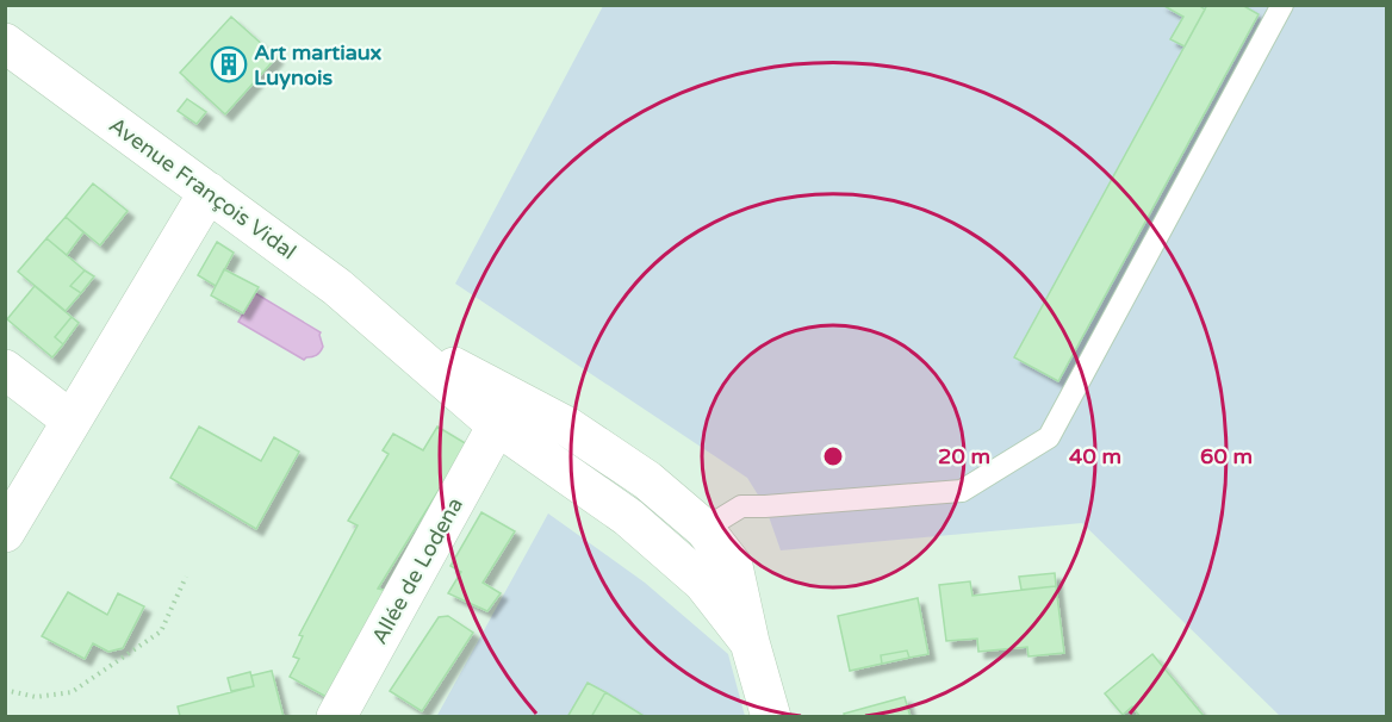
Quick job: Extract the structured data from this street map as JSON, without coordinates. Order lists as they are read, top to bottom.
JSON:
{
  "streets": {
    "street": ["Avenue François Vidal", "Allée de Lodena"]
  },
  "crossings": [
    ["Avenue François Vidal", "Allée de Lodena"]
  ],
  "places": {
    "building": ["Art martiaux Luynois"]
  },
  "rings": ["20 m", "40 m", "60 m"]
}
